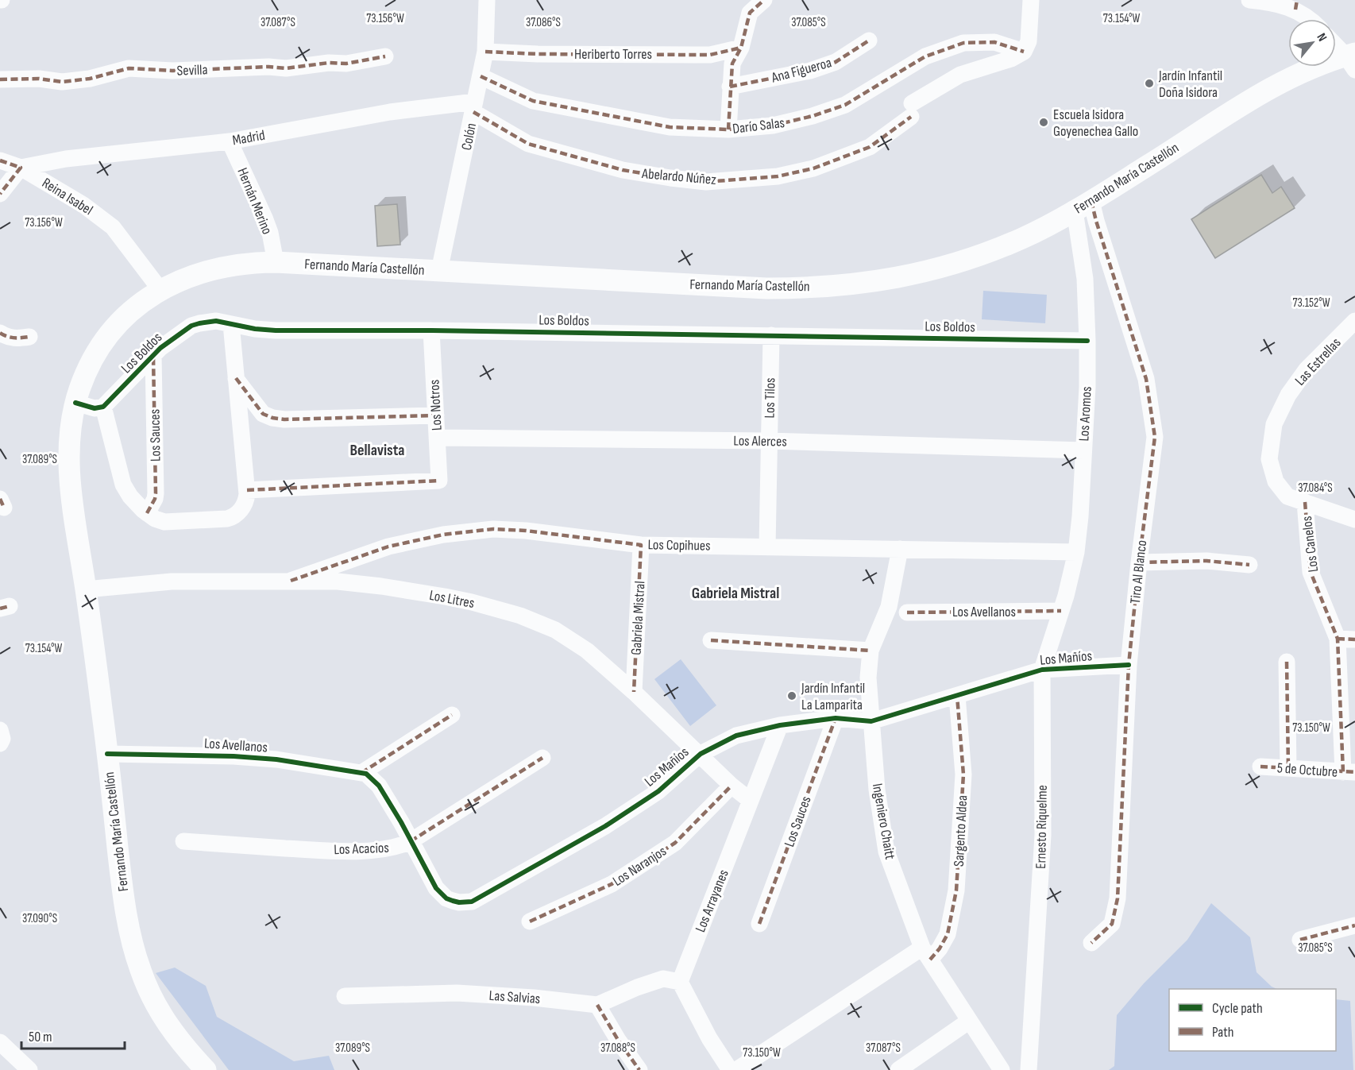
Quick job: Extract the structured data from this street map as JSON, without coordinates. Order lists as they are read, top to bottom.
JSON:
{
  "streets": {
    "main road": ["Fernando María Castellón"],
    "street": [
      "Heriberto Torres",
      "Sevilla",
      "Ana Figueroa",
      "Darío Salas",
      "Colón",
      "Madrid",
      "Abelardo Núñez",
      "Reina Isabel",
      "Hernán Merino",
      "Los Boldos",
      "Las Estrellas",
      "Los Tilos",
      "Los Notros",
      "Los Aromos",
      "Los Sauces",
      "Los Alerces",
      "Los Canelos",
      "Los Copihues",
      "Tiro Al Blanco",
      "Los Litres",
      "Los Avellanos",
      "Gabriela Mistral",
      "Los Mañíos",
      "5 de Octubre",
      "Ingeniero Chaitt",
      "Ernesto Riquelme",
      "Sargento Aldea",
      "Los Acacios",
      "Los Naranjos",
      "Los Arrayanes",
      "Las Salvias"
    ]
  },
  "crossings": [
    ["Heriberto Torres", "Colón"],
    ["Darío Salas", "Colón"],
    ["Darío Salas", "Abelardo Núñez"],
    ["Colón", "Madrid"],
    ["Colón", "Abelardo Núñez"],
    ["Colón", "Fernando María Castellón"],
    ["Madrid", "Abelardo Núñez"],
    ["Madrid", "Reina Isabel"],
    ["Madrid", "Hernán Merino"],
    ["Fernando María Castellón", "Reina Isabel"],
    ["Fernando María Castellón", "Hernán Merino"],
    ["Fernando María Castellón", "Los Aromos"],
    ["Fernando María Castellón", "Tiro Al Blanco"],
    ["Fernando María Castellón", "Los Litres"],
    ["Fernando María Castellón", "Los Avellanos"],
    ["Los Boldos", "Los Tilos"],
    ["Los Boldos", "Los Notros"],
    ["Los Boldos", "Los Aromos"],
    ["Los Boldos", "Los Sauces"],
    ["Las Estrellas", "Los Canelos"],
    ["Los Tilos", "Los Alerces"],
    ["Los Tilos", "Los Copihues"],
    ["Los Notros", "Los Alerces"],
    ["Los Aromos", "Los Alerces"],
    ["Los Aromos", "Los Copihues"],
    ["Los Aromos", "Tiro Al Blanco"],
    ["Los Aromos", "Los Avellanos"],
    ["Los Aromos", "Los Mañíos"],
    ["Los Aromos", "Ernesto Riquelme"],
    ["Los Sauces", "Los Mañíos"],
    ["Los Canelos", "5 de Octubre"],
    ["Los Copihues", "Los Litres"],
    ["Los Copihues", "Gabriela Mistral"],
    ["Los Copihues", "Ingeniero Chaitt"],
    ["Tiro Al Blanco", "Los Mañíos"],
    ["Los Litres", "Gabriela Mistral"],
    ["Los Litres", "Los Mañíos"],
    ["Los Litres", "Los Naranjos"],
    ["Los Litres", "Los Arrayanes"],
    ["Los Avellanos", "Los Mañíos"],
    ["Los Mañíos", "Ingeniero Chaitt"],
    ["Los Mañíos", "Ernesto Riquelme"],
    ["Los Mañíos", "Sargento Aldea"],
    ["Los Mañíos", "Los Acacios"],
    ["Los Mañíos", "Los Arrayanes"],
    ["Ingeniero Chaitt", "Sargento Aldea"]
  ],
  "districts": ["Bellavista", "Gabriela Mistral"],
  "places": ["Jardín Infantil Doña Isidora", "Escuela Isidora Goyenechea Gallo", "Jardín Infantil La Lamparita"],
  "legend": ["Cycle path", "Path"],
  "scale_bar": "50 m",
  "north": "top right",
  "coordinates": [
    "73.156°W",
    "73.154°W",
    "37.087°S",
    "37.086°S",
    "37.085°S",
    "73.152°W",
    "37.089°S",
    "37.084°S",
    "73.150°W",
    "37.090°S",
    "37.088°S"
  ]
}
